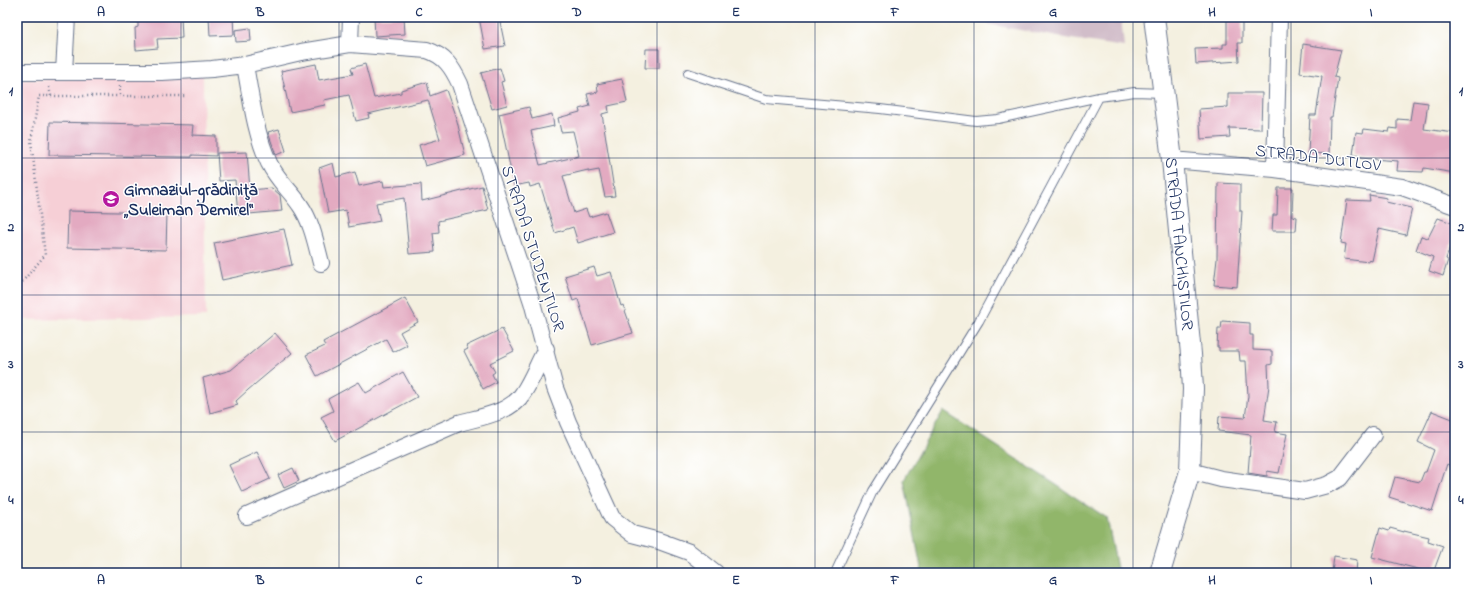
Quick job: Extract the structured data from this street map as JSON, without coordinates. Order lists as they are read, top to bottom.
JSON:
{
  "streets": {
    "street": ["STRADA DUTLOV", "STRADA TANCHIȘTILOR", "STRADA STUDENȚILOR"]
  },
  "crossings": [
    ["STRADA DUTLOV", "STRADA TANCHIȘTILOR"]
  ],
  "places": {
    "school or university": ["Gimnaziul-grădiniţă „Suleiman Demirel“"]
  },
  "grid": {
    "columns": [
      "A",
      "B",
      "C",
      "D",
      "E",
      "F",
      "G",
      "H",
      "I"
    ],
    "rows": [
      "1",
      "2",
      "3",
      "4"
    ]
  }
}
